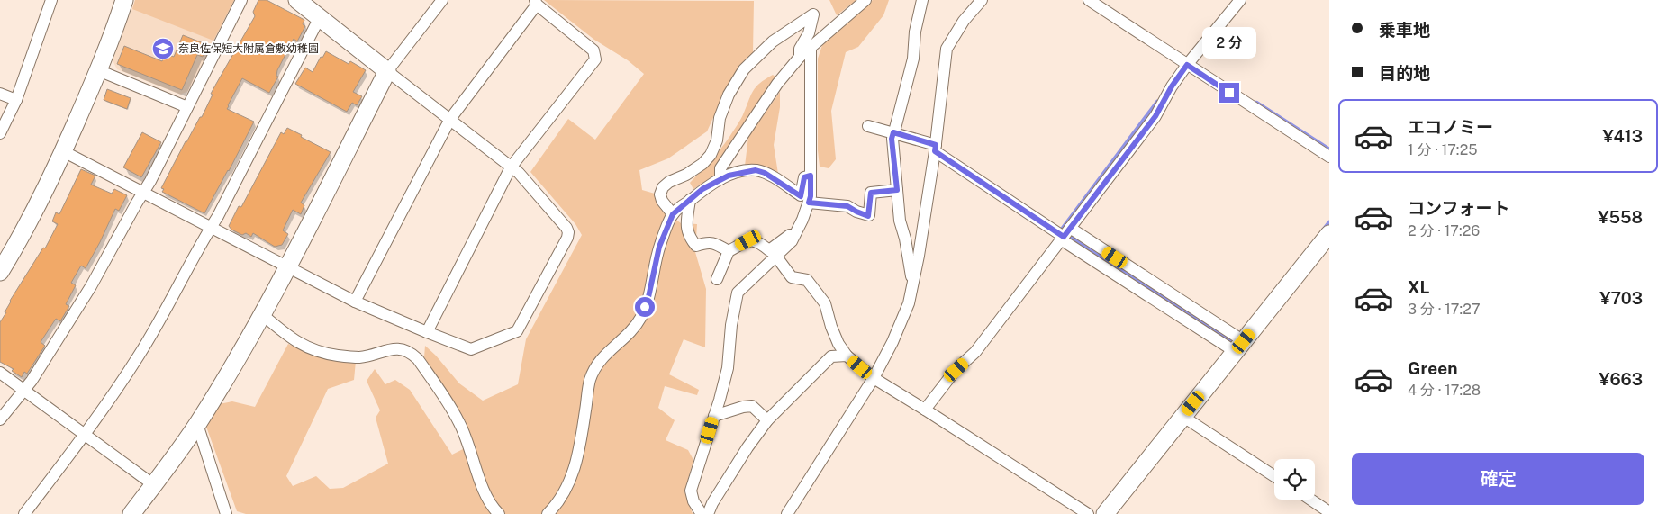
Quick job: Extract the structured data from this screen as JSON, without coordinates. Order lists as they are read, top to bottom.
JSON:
{
  "places": {
    "school or university": ["奈良佐保短大附属倉敷幼稚園"]
  },
  "page": {
    "banner": ["乗車地", "目的地"],
    "bubble": "2 分",
    "list": [
      {
        "name": "エコノミー",
        "note": "1 分 · 17:25",
        "value": "¥413"
      },
      {
        "name": "コンフォート",
        "note": "2 分 · 17:26",
        "value": "¥558"
      },
      {
        "name": "XL",
        "note": "3 分 · 17:27",
        "value": "¥703"
      },
      {
        "name": "Green",
        "note": "4 分 · 17:28",
        "value": "¥663"
      }
    ],
    "buttons": "確定"
  }
}
